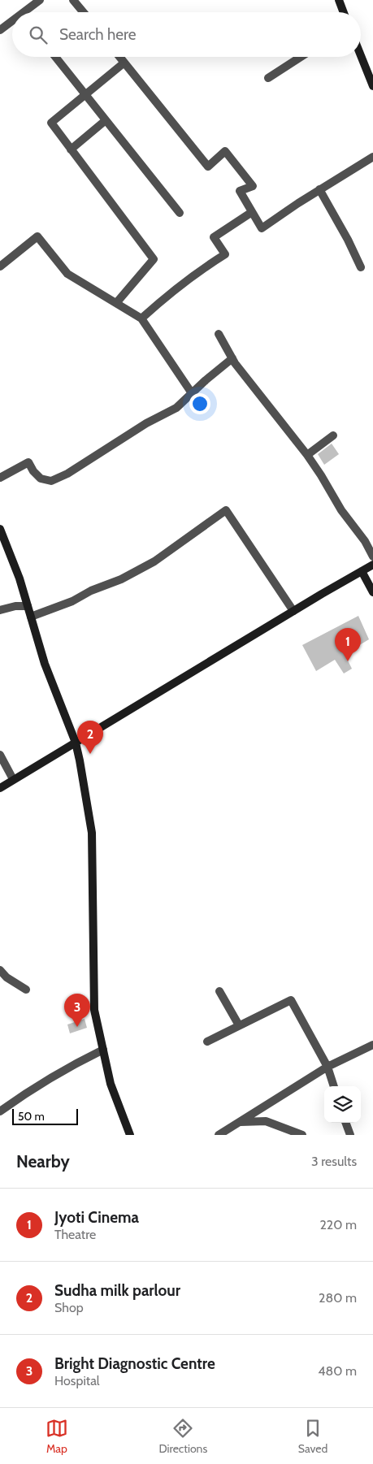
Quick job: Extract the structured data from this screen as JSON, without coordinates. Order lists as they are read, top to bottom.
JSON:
{
  "scale_bar": "50 m",
  "page": {
    "search": "Search here",
    "pins": ["1", "2", "3"],
    "scale": "50 m",
    "heading": ["Nearby", "3 results"],
    "list": [
      {
        "mark": "1",
        "name": "Jyoti Cinema",
        "note": "Theatre",
        "value": "220 m"
      },
      {
        "mark": "2",
        "name": "Sudha milk parlour",
        "note": "Shop",
        "value": "280 m"
      },
      {
        "mark": "3",
        "name": "Bright Diagnostic Centre",
        "note": "Hospital",
        "value": "480 m"
      }
    ],
    "nav": ["Map", "Directions", "Saved"]
  }
}
